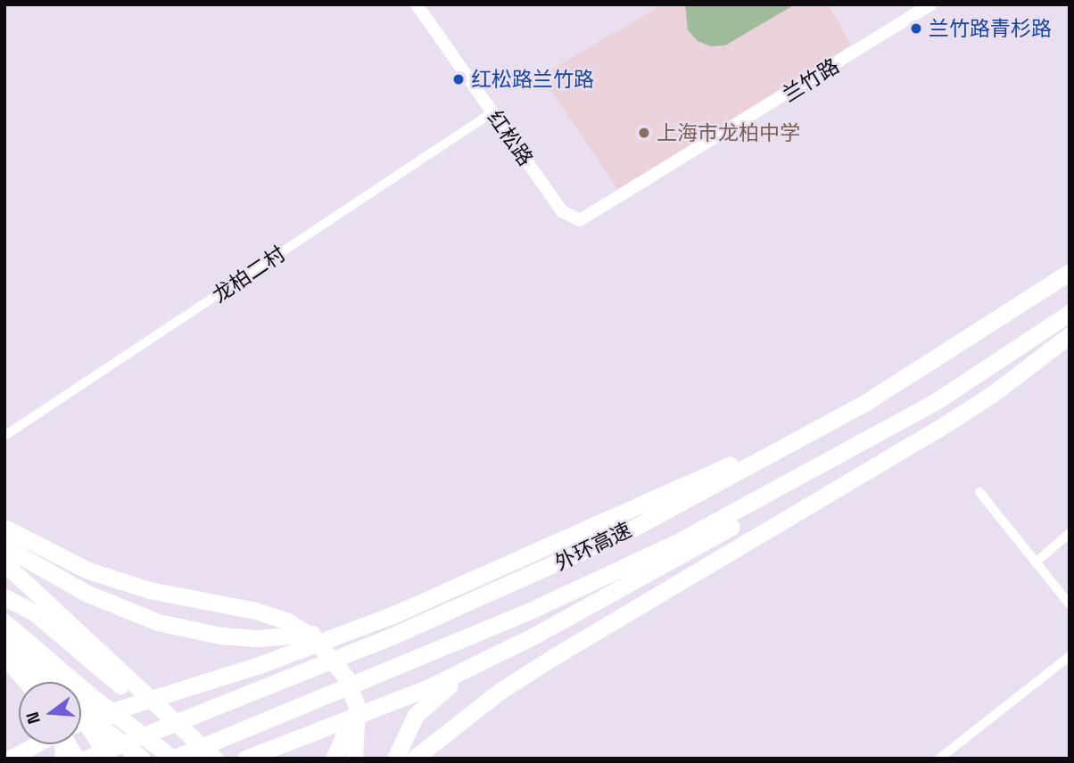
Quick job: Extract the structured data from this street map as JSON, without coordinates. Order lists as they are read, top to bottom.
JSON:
{
  "streets": {
    "highway": ["外环高速"],
    "street": ["兰竹路", "红松路", "龙柏二村"]
  },
  "crossings": [
    ["兰竹路", "红松路"],
    ["红松路", "龙柏二村"]
  ],
  "places": ["兰竹路青杉路", "红松路兰竹路", "上海市龙柏中学"],
  "north": "left"
}
